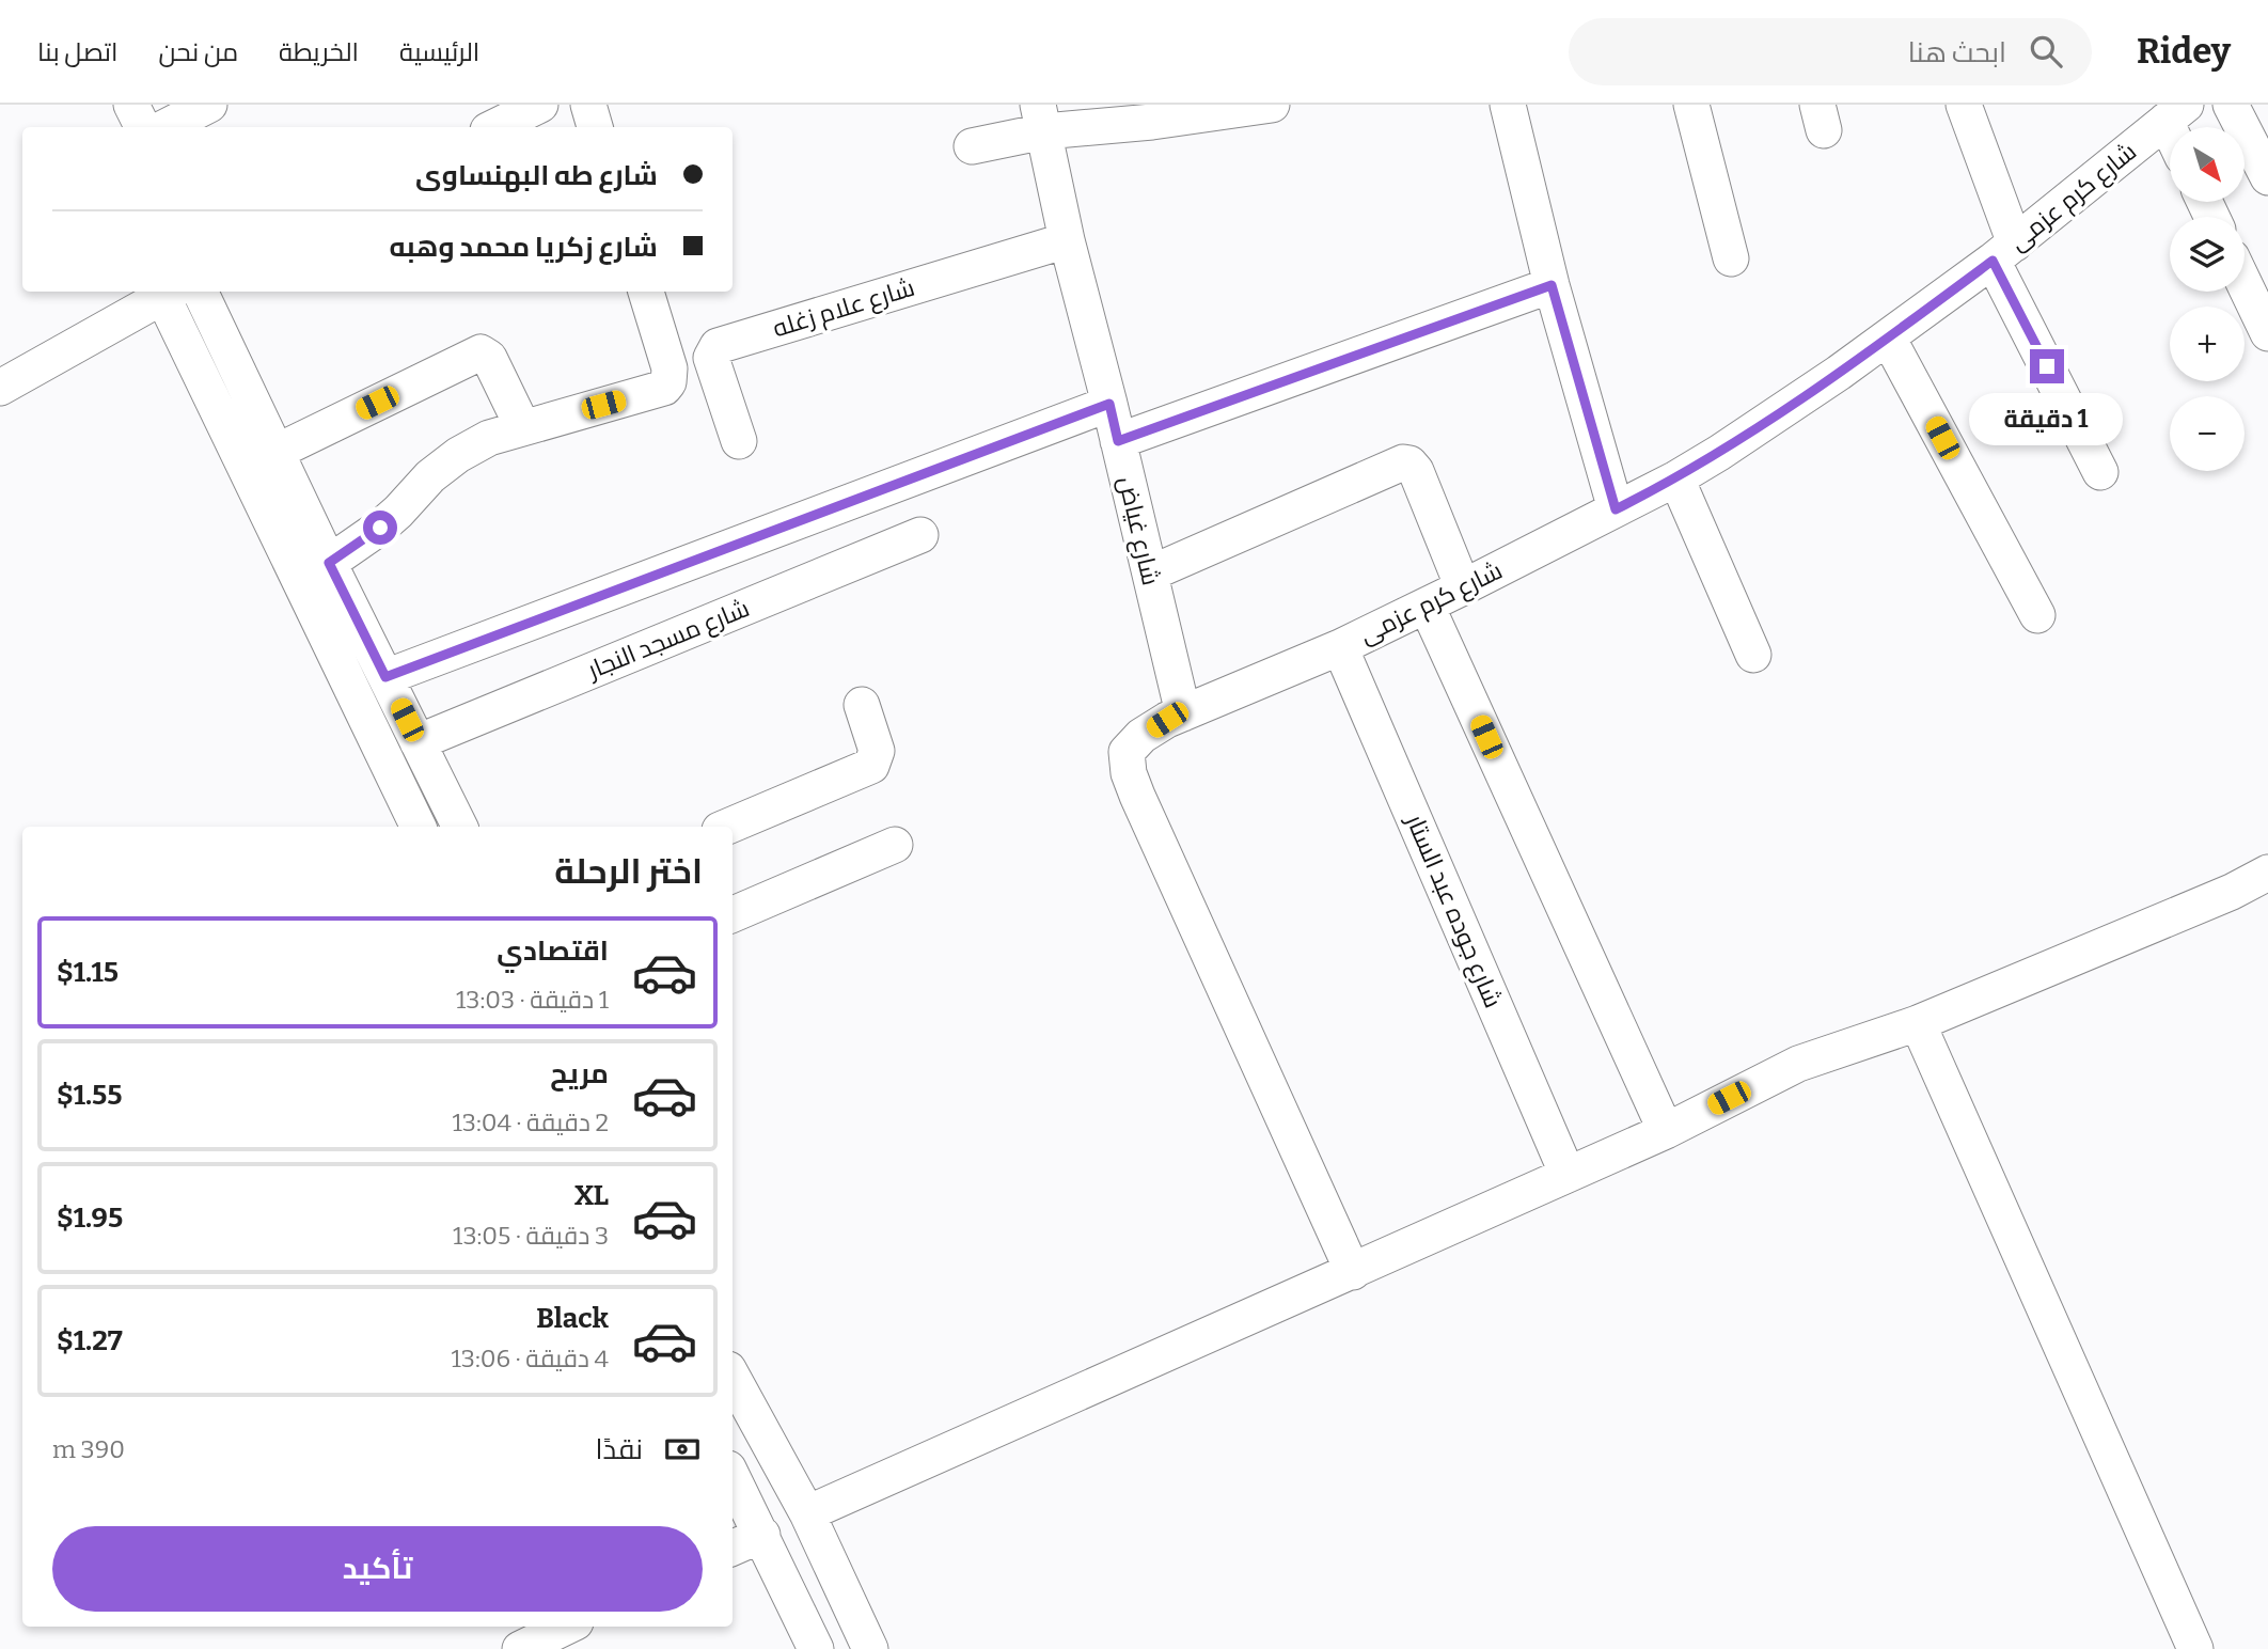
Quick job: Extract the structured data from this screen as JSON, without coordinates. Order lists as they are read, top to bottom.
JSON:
{
  "streets": {
    "street": [
      "شارع كرم عزمى",
      "شارع علام زغله",
      "شارع غياض",
      "شارع مسجد النجار",
      "شارع جوده عبد الستار"
    ]
  },
  "crossings": [
    ["شارع كرم عزمى", "شارع غياض"],
    ["شارع كرم عزمى", "شارع جوده عبد الستار"],
    ["شارع علام زغله", "شارع غياض"]
  ],
  "north": "bottom right",
  "page": {
    "header": "Ridey",
    "search": "ابحث هنا",
    "nav": [
      "الرئيسية",
      "الخريطة",
      "من نحن",
      "اتصل بنا"
    ],
    "map_buttons": ["+", "−"],
    "banner": ["شارع طه البهنساوى", "شارع زكريا محمد وهبه"],
    "bubble": "1 دقيقة",
    "heading": "اختر الرحلة",
    "list": [
      {
        "name": "اقتصادي",
        "note": "1 دقيقة · 13:03",
        "value": "$1.15"
      },
      {
        "name": "مريح",
        "note": "2 دقيقة · 13:04",
        "value": "$1.55"
      },
      {
        "name": "XL",
        "note": "3 دقيقة · 13:05",
        "value": "$1.95"
      },
      {
        "name": "Black",
        "note": "4 دقيقة · 13:06",
        "value": "$1.27"
      }
    ],
    "pay": ["نقدًا", "390 m"],
    "buttons": "تأكيد"
  }
}
